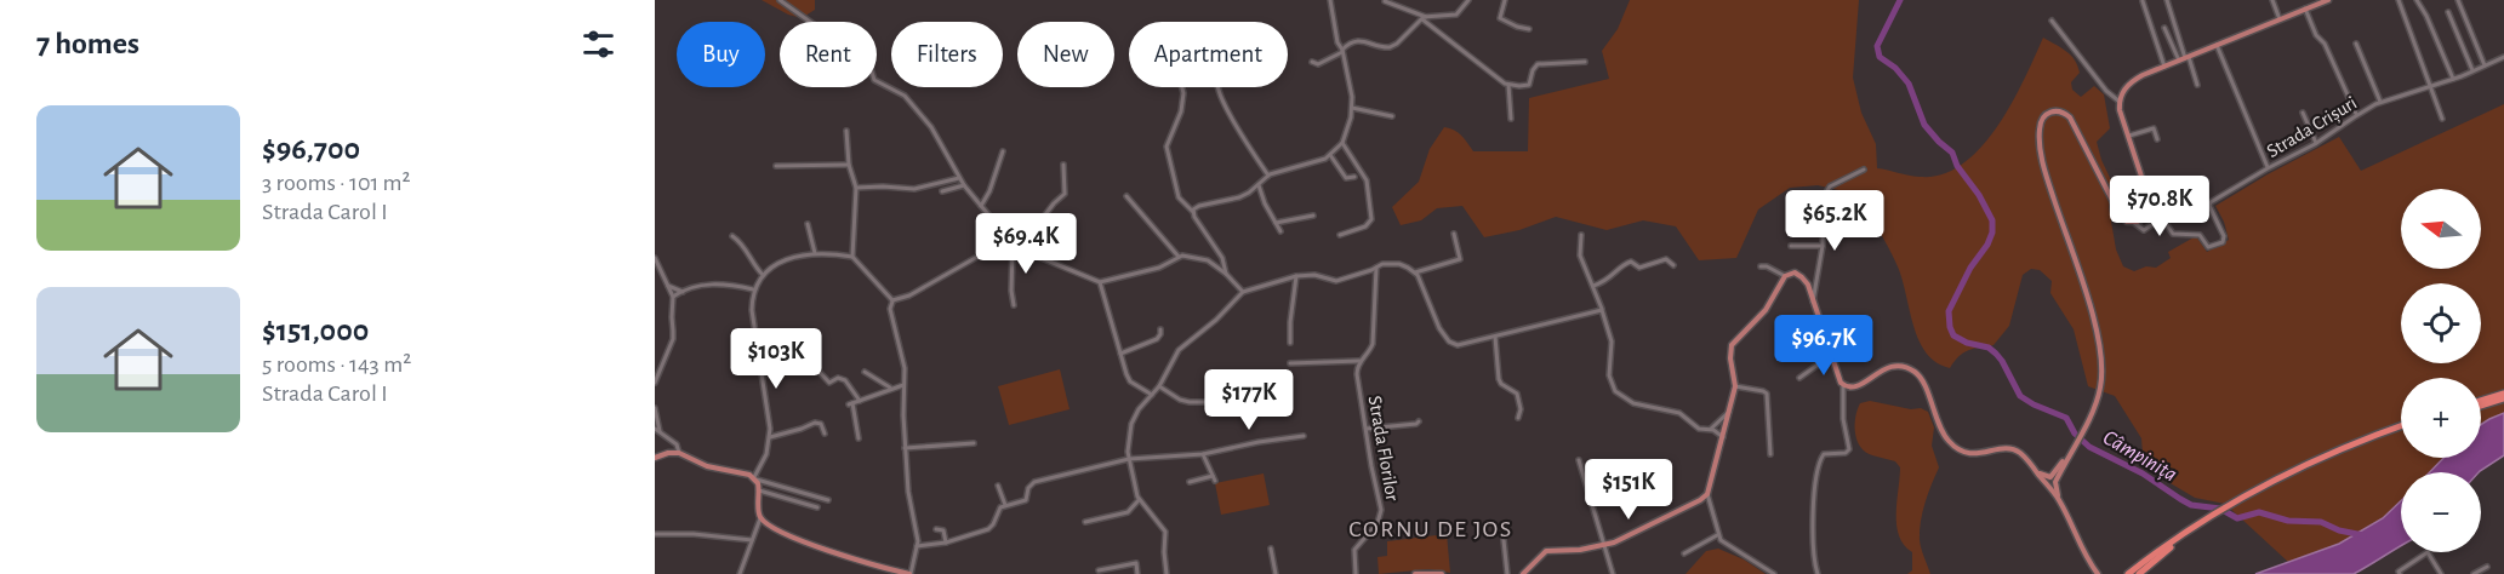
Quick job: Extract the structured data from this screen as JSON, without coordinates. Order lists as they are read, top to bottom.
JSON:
{
  "streets": {
    "street": ["Strada Crișuri", "Strada Florilor"]
  },
  "districts": ["CORNU DE JOS"],
  "water": ["Câmpinița"],
  "north": "left",
  "page": {
    "heading": "7 homes",
    "chip": [
      "Buy",
      "Rent",
      "Filters",
      "New",
      "Apartment"
    ],
    "list": [
      {
        "name": "$96,700",
        "note": "3 rooms · 101 m² · Strada Carol I"
      },
      {
        "name": "$151,000",
        "note": "5 rooms · 143 m² · Strada Carol I"
      }
    ],
    "price": [
      "$70.8K",
      "$65.2K",
      "$69.4K",
      "$96.7K",
      "$103K",
      "$177K",
      "$151K"
    ],
    "map_buttons": ["+", "−"]
  }
}
